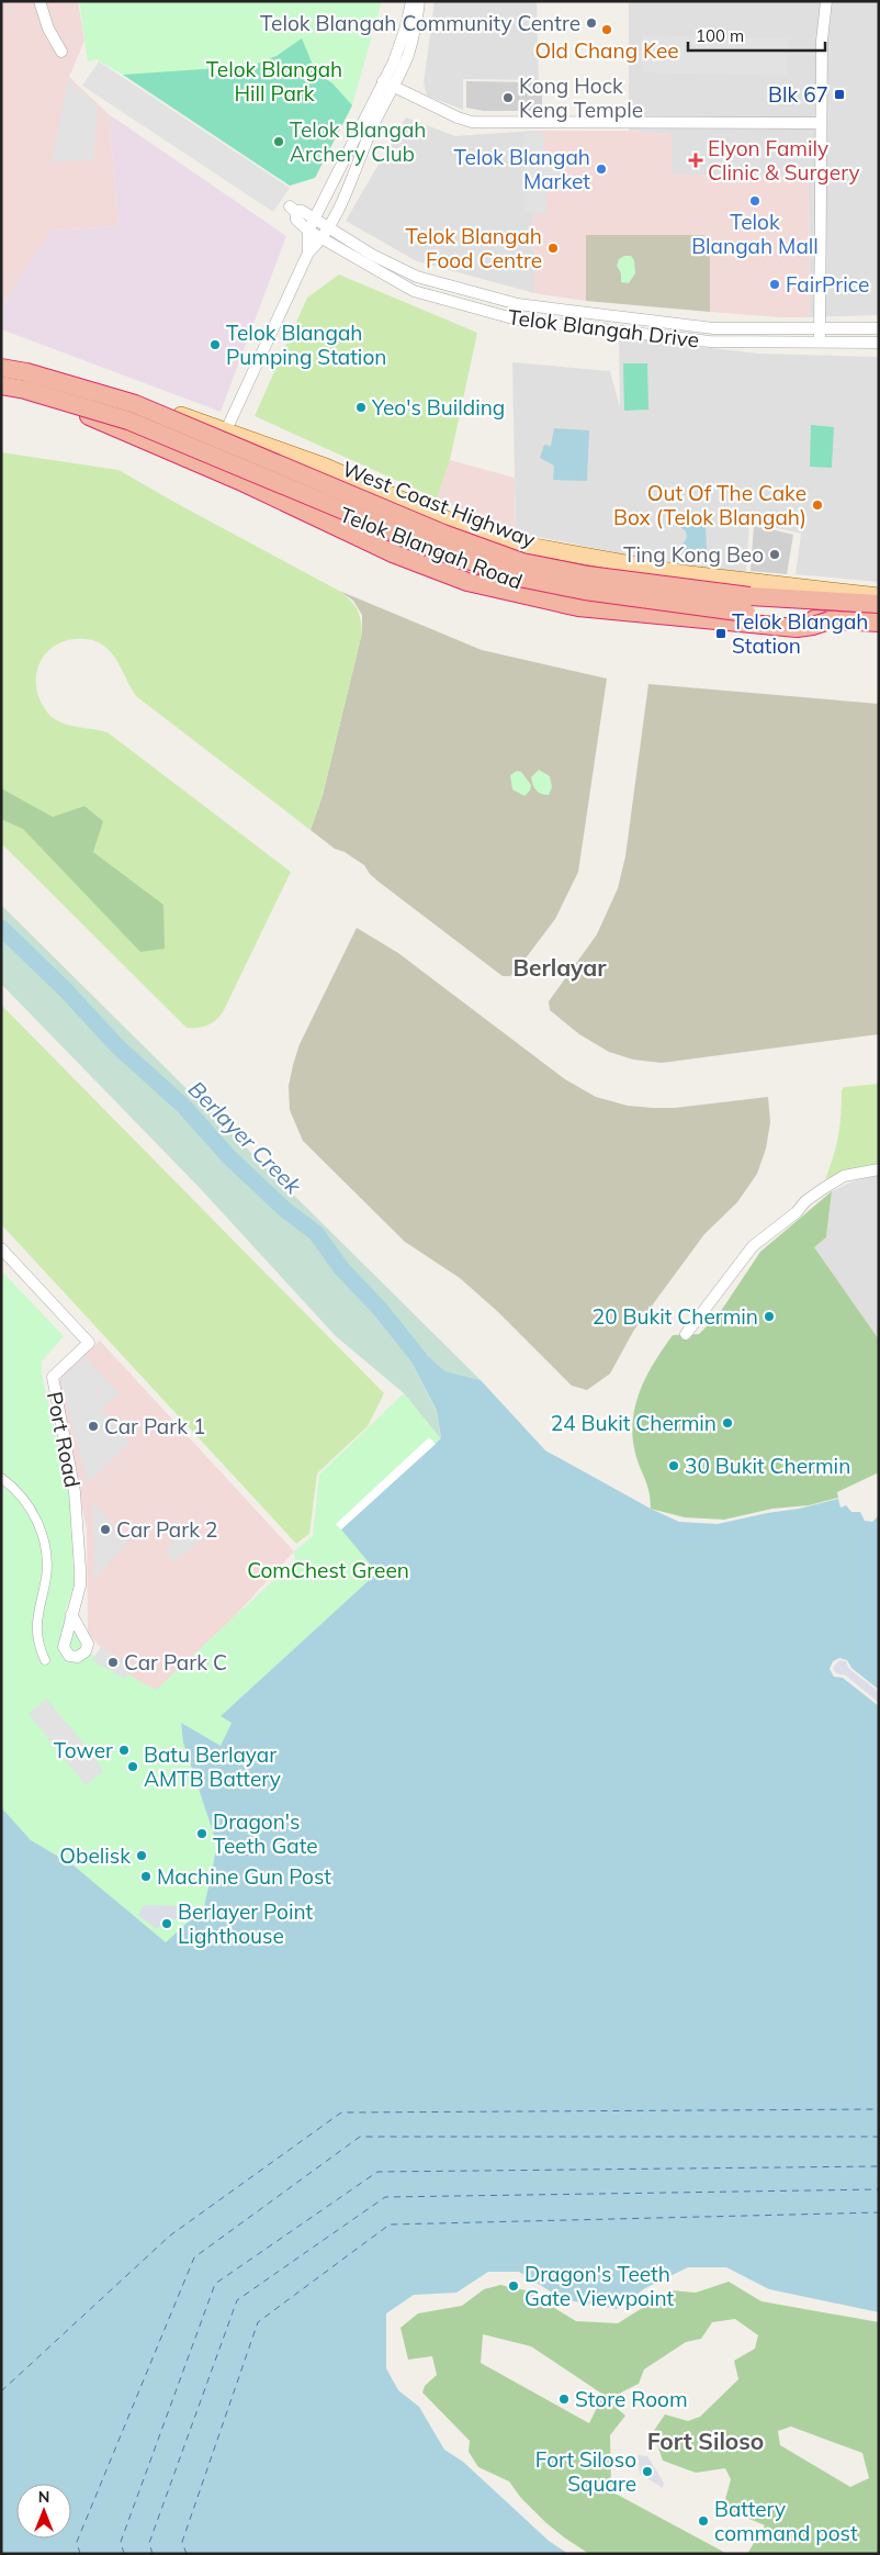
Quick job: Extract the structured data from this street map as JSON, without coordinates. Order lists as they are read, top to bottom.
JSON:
{
  "streets": {
    "highway": ["West Coast Highway"],
    "main road": ["Telok Blangah Road"],
    "street": ["Telok Blangah Drive", "Port Road"]
  },
  "districts": ["Berlayar", "Fort Siloso"],
  "water": ["Berlayer Creek"],
  "parks": ["Telok Blangah Hill Park", "ComChest Green"],
  "places": {
    "other": [
      "Telok Blangah Community Centre",
      "Old Chang Kee",
      "Kong Hock Keng Temple",
      "Telok Blangah Archery Club",
      "Telok Blangah Market",
      "Telok Blangah Mall",
      "Telok Blangah Food Centre",
      "FairPrice",
      "Telok Blangah Pumping Station",
      "Yeo's Building",
      "Out Of The Cake Box (Telok Blangah)",
      "Ting Kong Beo",
      "20 Bukit Chermin",
      "24 Bukit Chermin",
      "Car Park 1",
      "30 Bukit Chermin",
      "Car Park 2",
      "Car Park C",
      "Tower",
      "Batu Berlayar AMTB Battery",
      "Dragon's Teeth Gate",
      "Obelisk",
      "Machine Gun Post",
      "Berlayer Point Lighthouse",
      "Dragon's Teeth Gate Viewpoint",
      "Store Room",
      "Fort Siloso Square",
      "Battery command post"
    ],
    "transit": ["Blk 67", "Telok Blangah Station"],
    "health": ["Elyon Family Clinic & Surgery"]
  },
  "scale_bar": "100 m",
  "north": "top"
}
